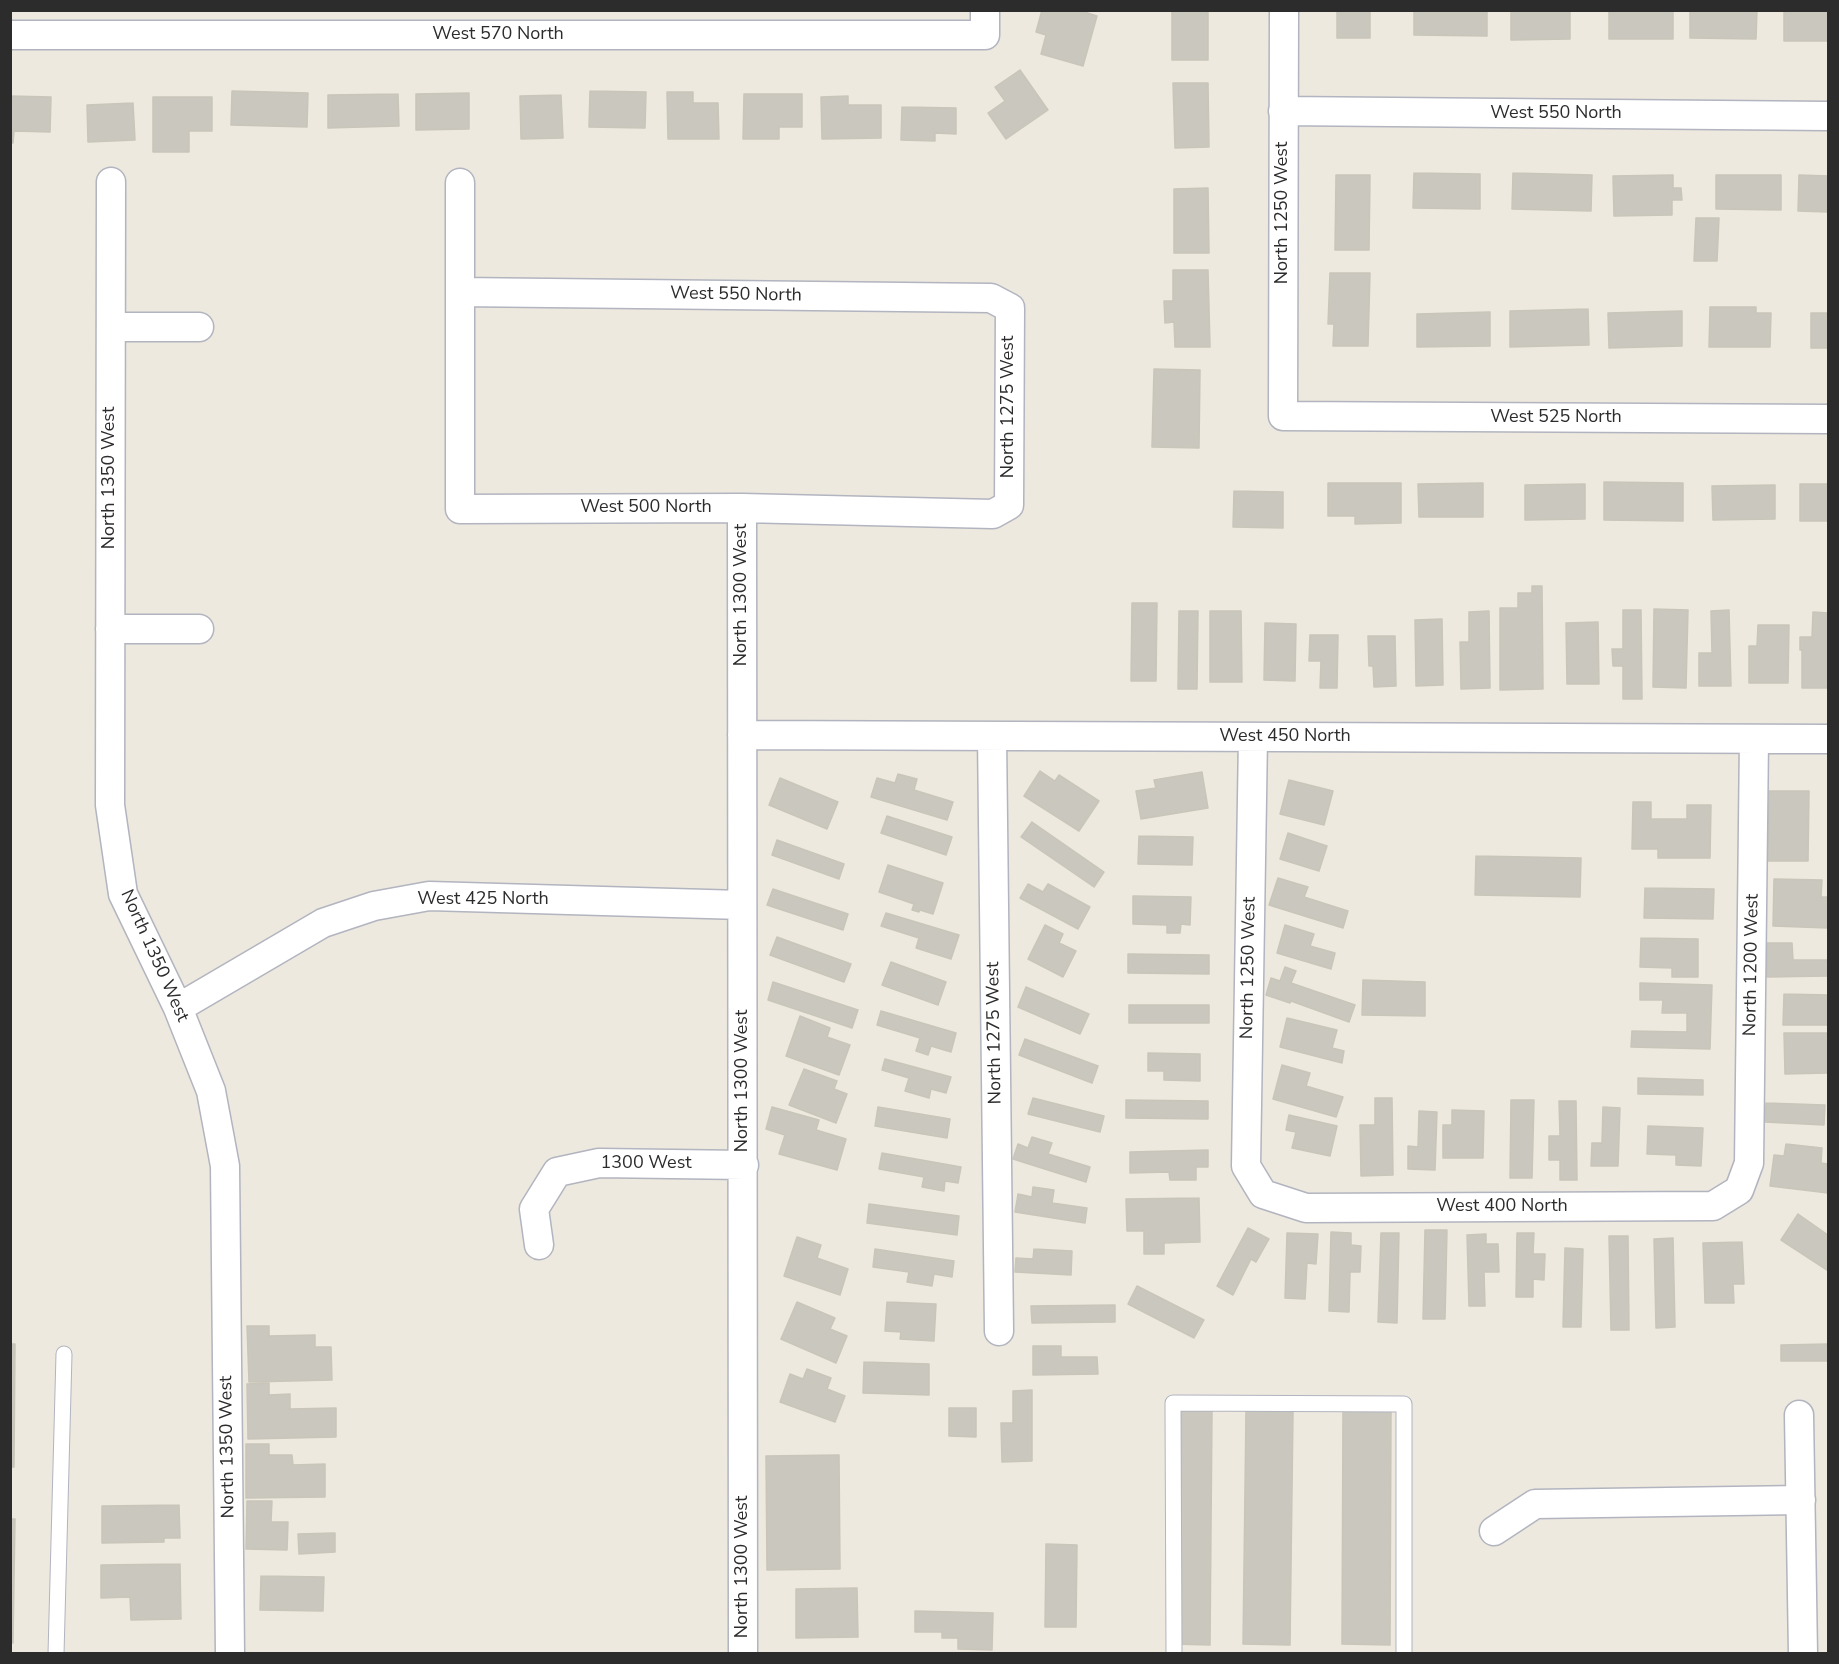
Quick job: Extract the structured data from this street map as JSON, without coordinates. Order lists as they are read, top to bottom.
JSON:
{
  "streets": {
    "street": [
      "West 570 North",
      "West 550 North",
      "North 1250 West",
      "North 1275 West",
      "West 525 North",
      "North 1350 West",
      "West 500 North",
      "North 1300 West",
      "West 450 North",
      "West 425 North",
      "North 1200 West",
      "1300 West",
      "West 400 North"
    ]
  },
  "crossings": [
    ["West 550 North", "North 1250 West"],
    ["West 550 North", "North 1275 West"],
    ["West 550 North", "West 500 North"],
    ["North 1250 West", "West 525 North"],
    ["North 1250 West", "West 450 North"],
    ["North 1250 West", "West 400 North"],
    ["North 1275 West", "West 500 North"],
    ["North 1275 West", "West 450 North"],
    ["North 1350 West", "West 425 North"],
    ["West 500 North", "North 1300 West"],
    ["North 1300 West", "West 450 North"],
    ["North 1300 West", "West 425 North"],
    ["North 1300 West", "1300 West"],
    ["West 450 North", "North 1200 West"],
    ["North 1200 West", "West 400 North"]
  ]
}
